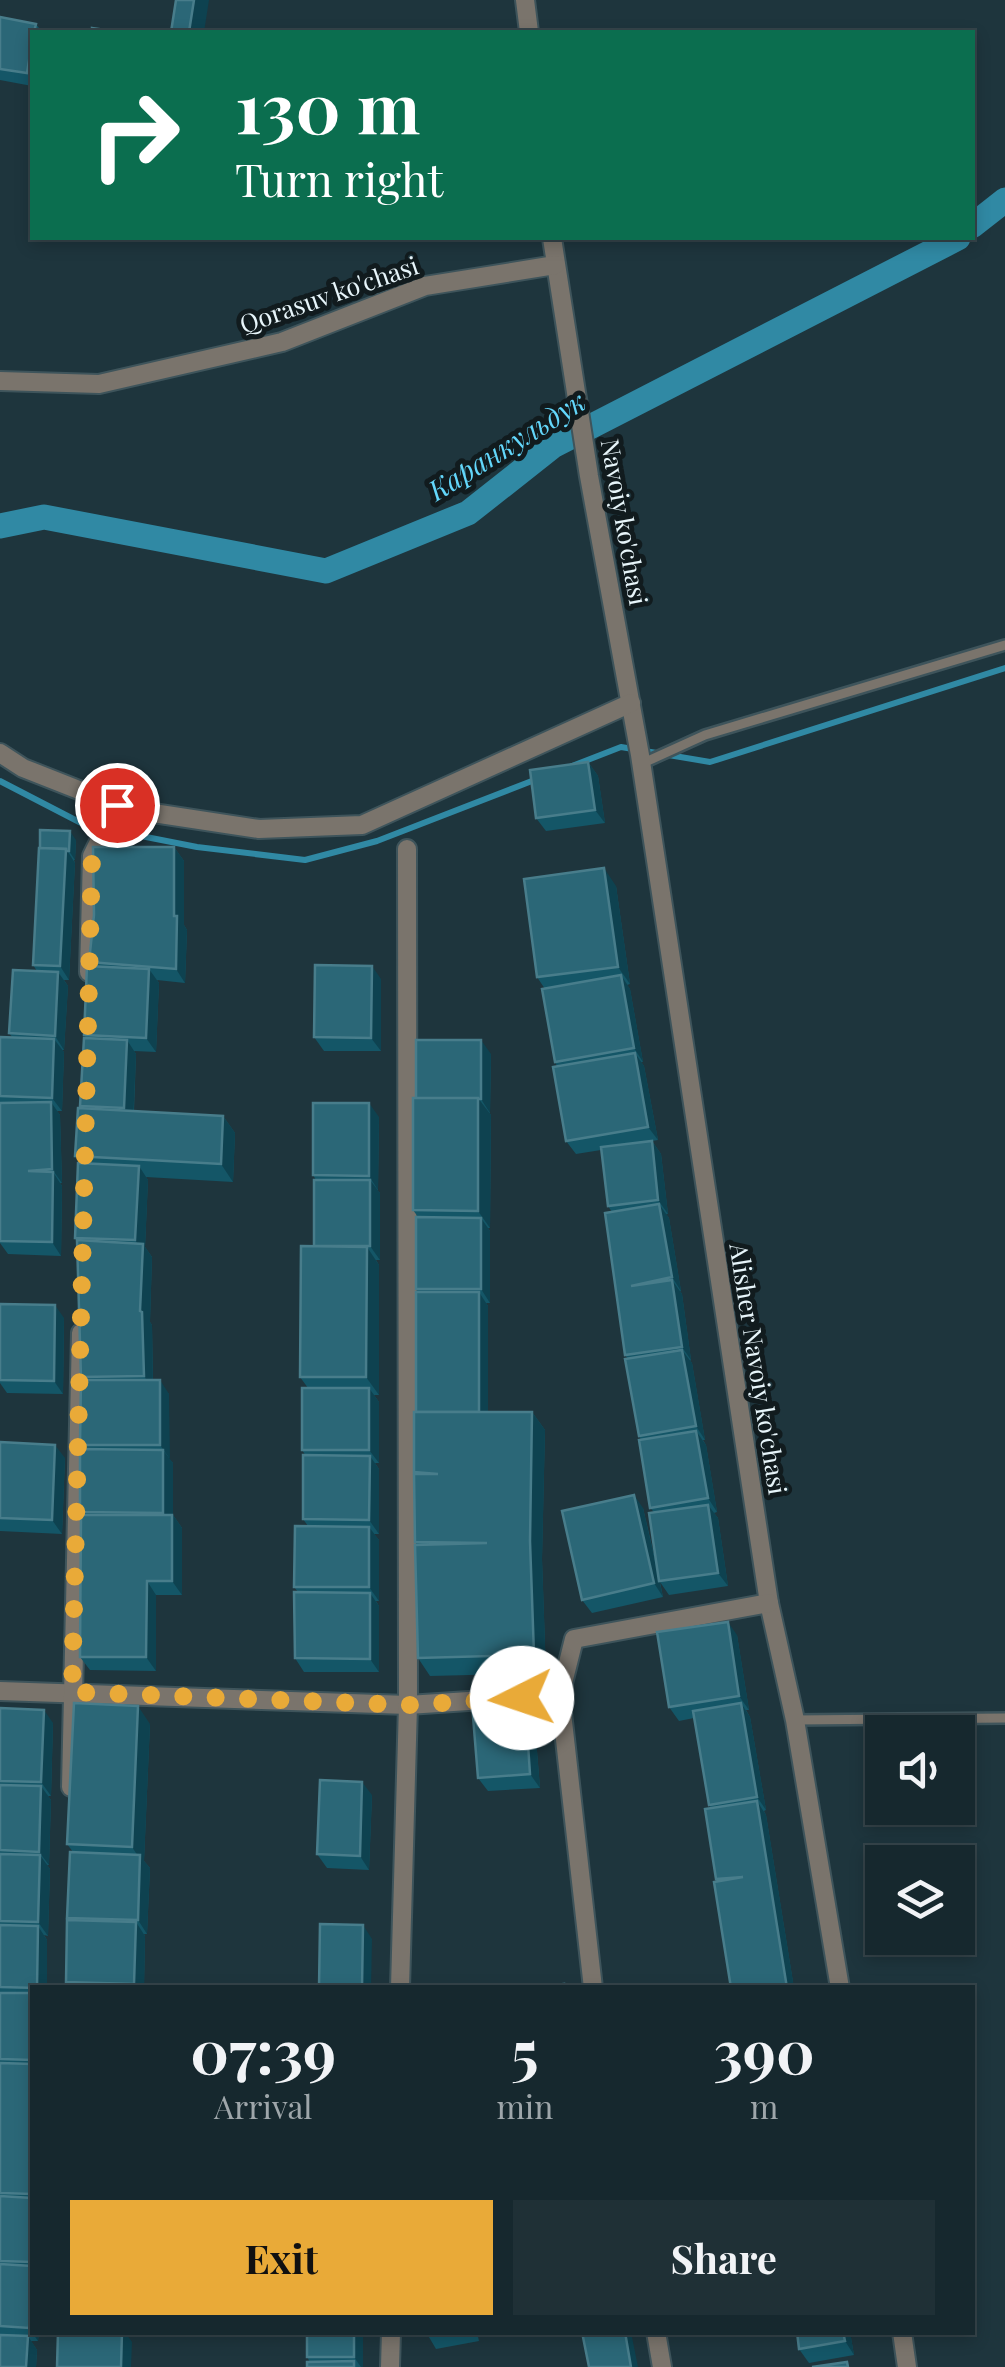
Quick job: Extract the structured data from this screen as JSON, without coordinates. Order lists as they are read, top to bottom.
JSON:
{
  "streets": {
    "street": ["Qorasuv ko'chasi", "Navoiy ko'chasi", "Alisher Navoiy ko'chasi"]
  },
  "crossings": [
    ["Qorasuv ko'chasi", "Navoiy ko'chasi"],
    ["Navoiy ko'chasi", "Alisher Navoiy ko'chasi"]
  ],
  "water": ["Каранкульдук"],
  "page": {
    "turn": ["130 m", "Turn right"],
    "eta": [
      "07:39",
      "Arrival",
      "5",
      "min",
      "390",
      "m"
    ],
    "buttons": ["Exit", "Share"]
  }
}
